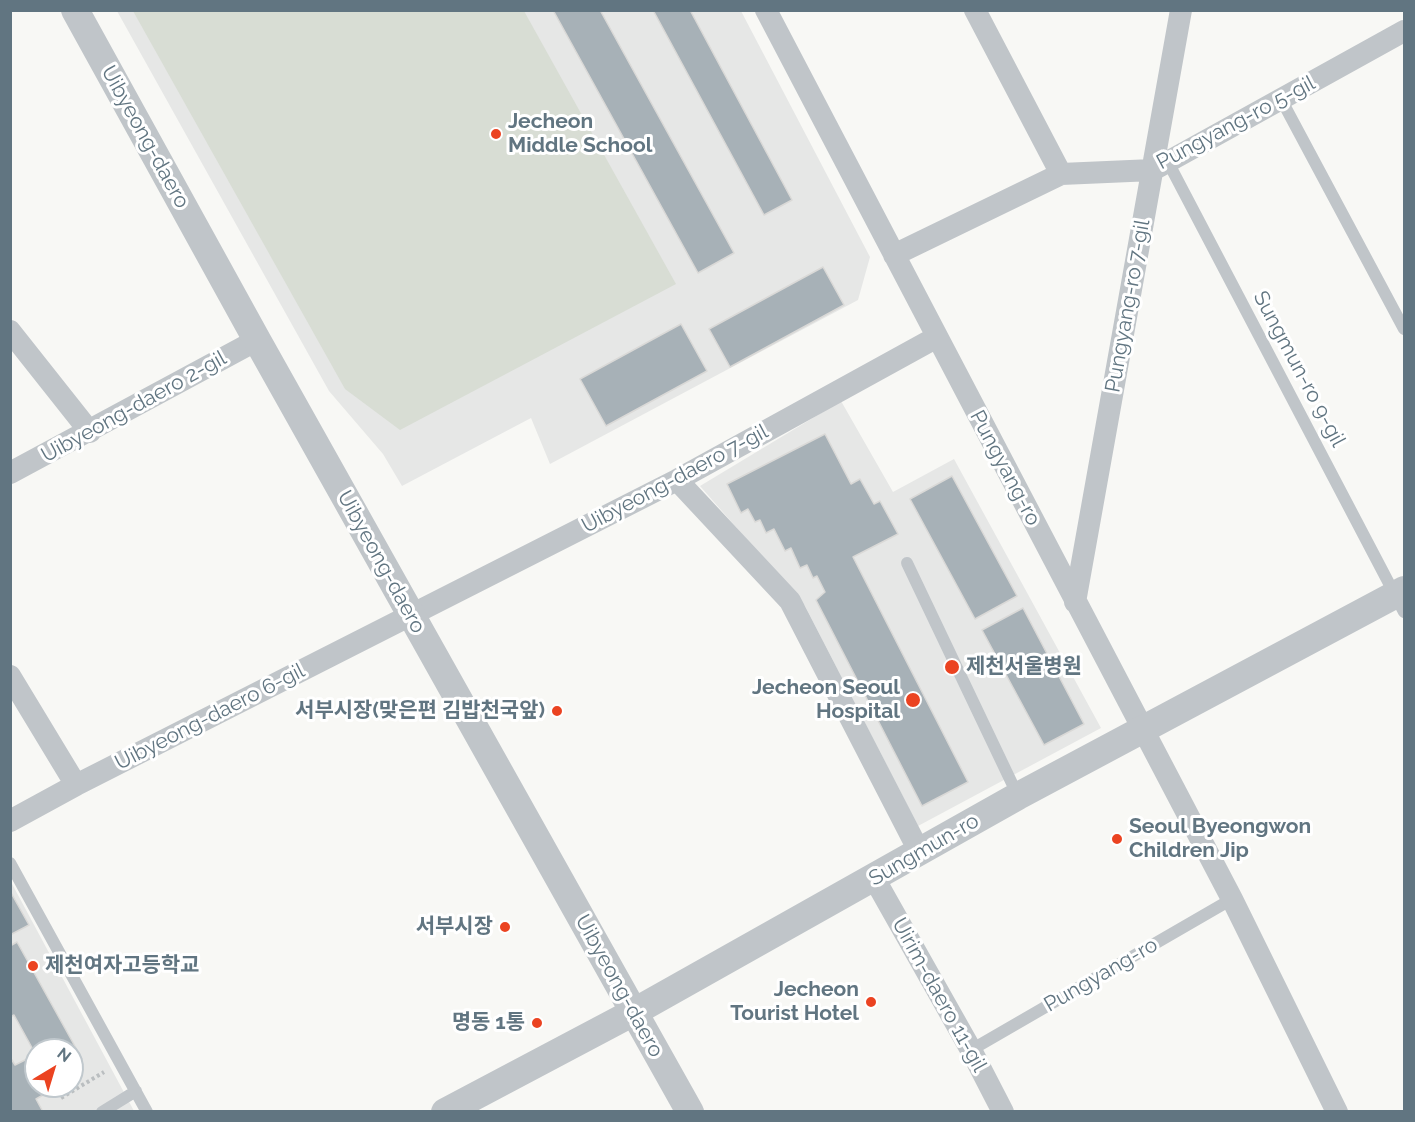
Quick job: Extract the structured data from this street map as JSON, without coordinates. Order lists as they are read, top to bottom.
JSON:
{
  "streets": {
    "street": [
      "Pungyang-ro 5-gil",
      "Uibyeong-daero",
      "Pungyang-ro 7-gil",
      "Uibyeong-daero 2-gil",
      "Pungyang-ro",
      "Uibyeong-daero 7-gil",
      "Uibyeong-daero 6-gil",
      "Sungmun-ro",
      "Uirim-daero 11-gil"
    ],
    "lane": ["Sungmun-ro 9-gil"]
  },
  "crossings": [
    ["Pungyang-ro 5-gil", "Pungyang-ro 7-gil"],
    ["Pungyang-ro 5-gil", "Sungmun-ro 9-gil"],
    ["Pungyang-ro 5-gil", "Pungyang-ro"],
    ["Uibyeong-daero", "Uibyeong-daero 2-gil"],
    ["Uibyeong-daero", "Uibyeong-daero 7-gil"],
    ["Uibyeong-daero", "Uibyeong-daero 6-gil"],
    ["Uibyeong-daero", "Sungmun-ro"],
    ["Pungyang-ro 7-gil", "Sungmun-ro 9-gil"],
    ["Pungyang-ro 7-gil", "Pungyang-ro"],
    ["Sungmun-ro 9-gil", "Sungmun-ro"],
    ["Pungyang-ro", "Uibyeong-daero 7-gil"],
    ["Pungyang-ro", "Sungmun-ro"],
    ["Pungyang-ro", "Uirim-daero 11-gil"],
    ["Uibyeong-daero 7-gil", "Uibyeong-daero 6-gil"],
    ["Sungmun-ro", "Uirim-daero 11-gil"]
  ],
  "places": [
    "Jecheon Middle School",
    "제천서울병원",
    "Jecheon Seoul Hospital",
    "서부시장(맞은편 김밥천국앞)",
    "Seoul Byeongwon Children Jip",
    "서부시장",
    "제천여자고등학교",
    "Jecheon Tourist Hotel",
    "명동 1통"
  ],
  "north": "top right"
}
